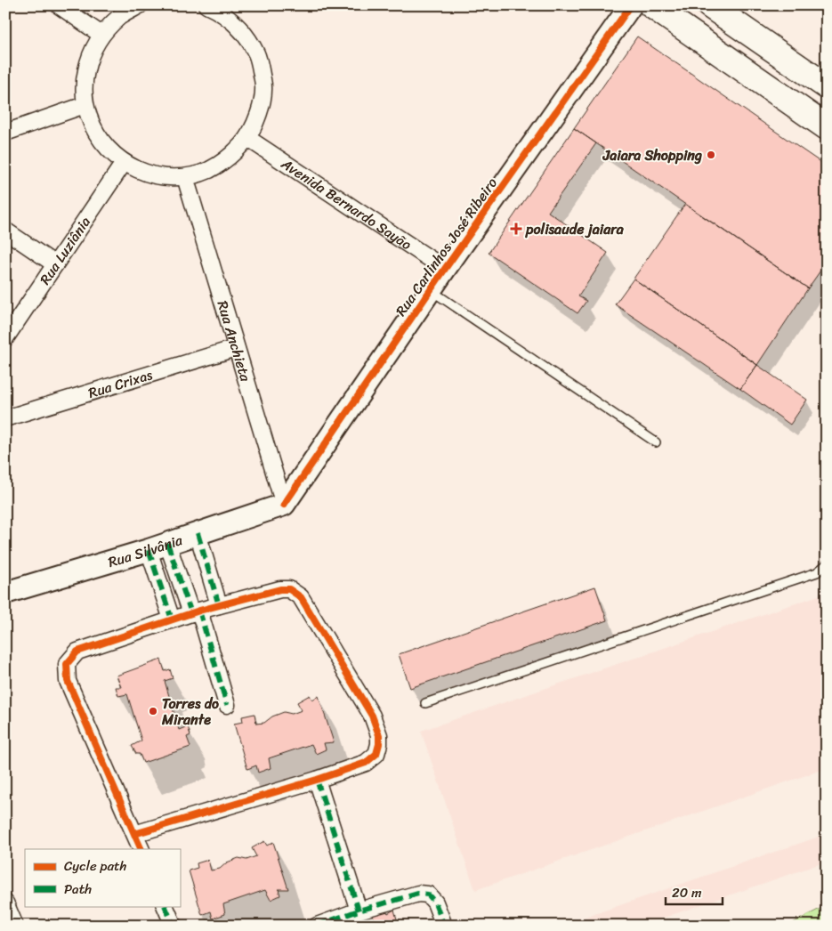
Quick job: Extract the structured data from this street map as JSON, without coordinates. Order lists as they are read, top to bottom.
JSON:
{
  "streets": {
    "street": [
      "Avenida Bernardo Sayão",
      "Rua Carlinhos José Ribeiro",
      "Rua Luziânia",
      "Rua Anchieta",
      "Rua Crixas",
      "Rua Silvânia"
    ]
  },
  "crossings": [
    ["Avenida Bernardo Sayão", "Rua Carlinhos José Ribeiro"],
    ["Rua Carlinhos José Ribeiro", "Rua Anchieta"],
    ["Rua Carlinhos José Ribeiro", "Rua Silvânia"],
    ["Rua Anchieta", "Rua Crixas"],
    ["Rua Anchieta", "Rua Silvânia"]
  ],
  "places": {
    "other": ["Jaiara Shopping", "Torres do Mirante"],
    "health": ["polisaude jaiara"]
  },
  "legend": ["Cycle path", "Path"],
  "scale_bar": "20 m"
}
